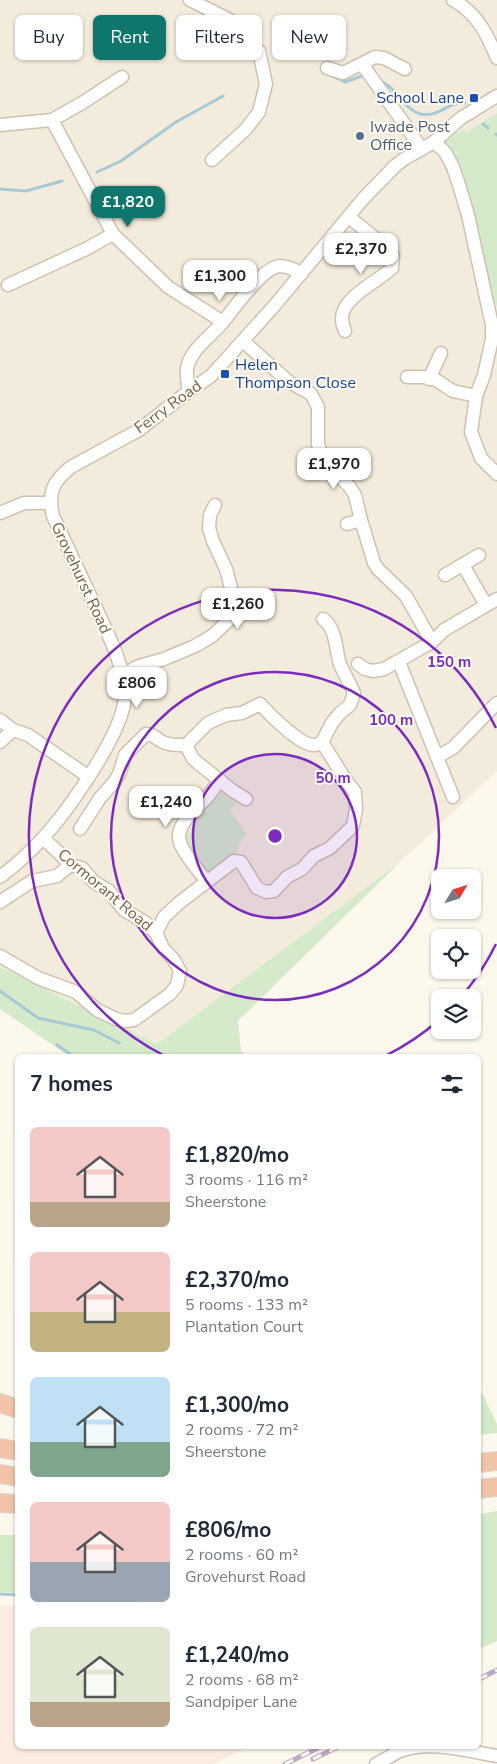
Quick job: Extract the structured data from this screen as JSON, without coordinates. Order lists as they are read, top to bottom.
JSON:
{
  "streets": {
    "street": ["Ferry Road", "Grovehurst Road", "Cormorant Road"]
  },
  "crossings": [
    ["Ferry Road", "Grovehurst Road"],
    ["Grovehurst Road", "Cormorant Road"]
  ],
  "places": {
    "transit": ["School Lane", "Helen Thompson Close"],
    "other": ["Iwade Post Office"]
  },
  "north": "top right",
  "page": {
    "chip": [
      "Buy",
      "Rent",
      "Filters",
      "New"
    ],
    "price": [
      "£1,820",
      "£2,370",
      "£1,300",
      "£1,970",
      "£1,260",
      "£806",
      "£1,240"
    ],
    "heading": "7 homes",
    "list": [
      {
        "name": "£1,820/mo",
        "note": "3 rooms · 116 m² · Sheerstone"
      },
      {
        "name": "£2,370/mo",
        "note": "5 rooms · 133 m² · Plantation Court"
      },
      {
        "name": "£1,300/mo",
        "note": "2 rooms · 72 m² · Sheerstone"
      },
      {
        "name": "£806/mo",
        "note": "2 rooms · 60 m² · Grovehurst Road"
      },
      {
        "name": "£1,240/mo",
        "note": "2 rooms · 68 m² · Sandpiper Lane"
      }
    ]
  },
  "rings": ["150 m", "100 m", "50 m"]
}
